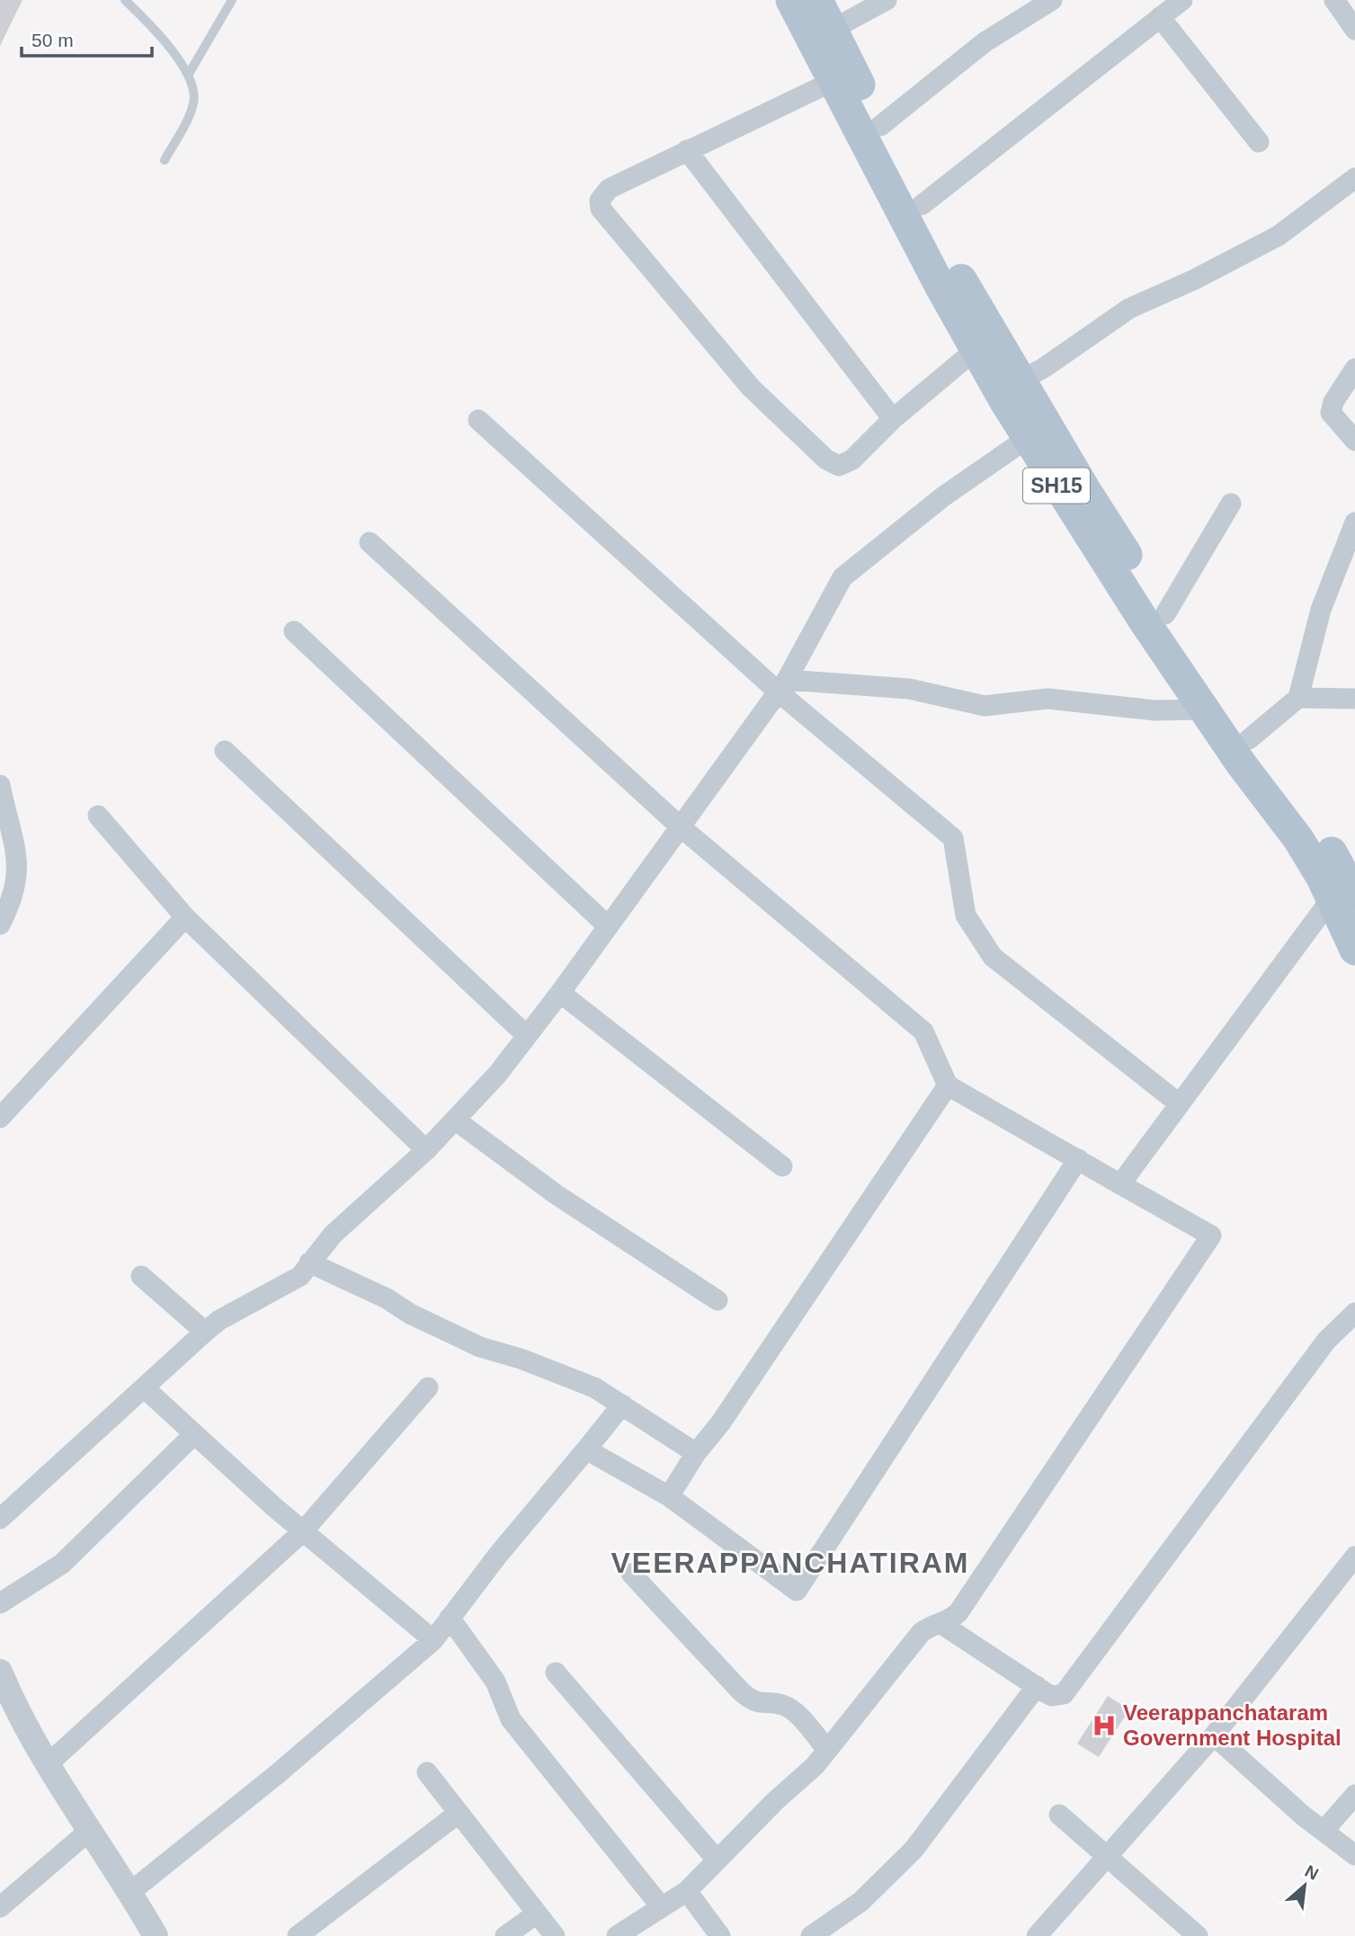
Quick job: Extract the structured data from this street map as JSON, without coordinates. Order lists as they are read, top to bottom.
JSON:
{
  "streets": {
    "main road": ["SH15"]
  },
  "districts": ["VEERAPPANCHATIRAM"],
  "places": {
    "hospital": ["Veerappanchataram Government Hospital"]
  },
  "scale_bar": "50 m",
  "north": "top right"
}
